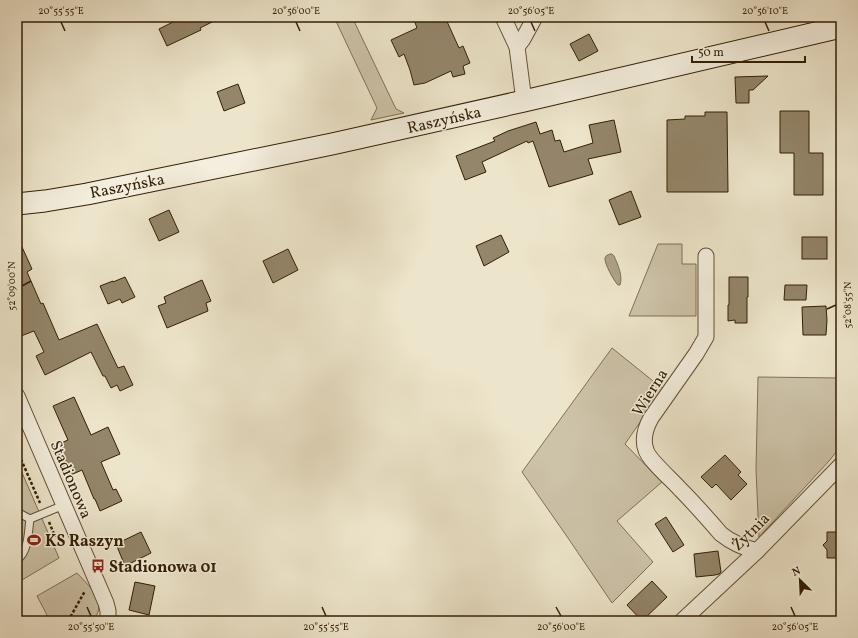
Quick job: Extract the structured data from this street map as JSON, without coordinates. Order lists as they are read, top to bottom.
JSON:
{
  "streets": {
    "street": [
      "Raszyńska",
      "Wierna",
      "Stadionowa",
      "Żytnia"
    ]
  },
  "crossings": [
    ["Wierna", "Żytnia"]
  ],
  "places": {
    "sports": ["KS Raszyn"],
    "bus stop": ["Stadionowa 01"]
  },
  "scale_bar": "50 m",
  "north": "top left",
  "coordinates": [
    "20°55'55\"E",
    "20°56'00\"E",
    "20°56'05\"E",
    "20°56'10\"E",
    "52°09'00\"N",
    "52°08'55\"N",
    "20°55'50\"E"
  ]
}
